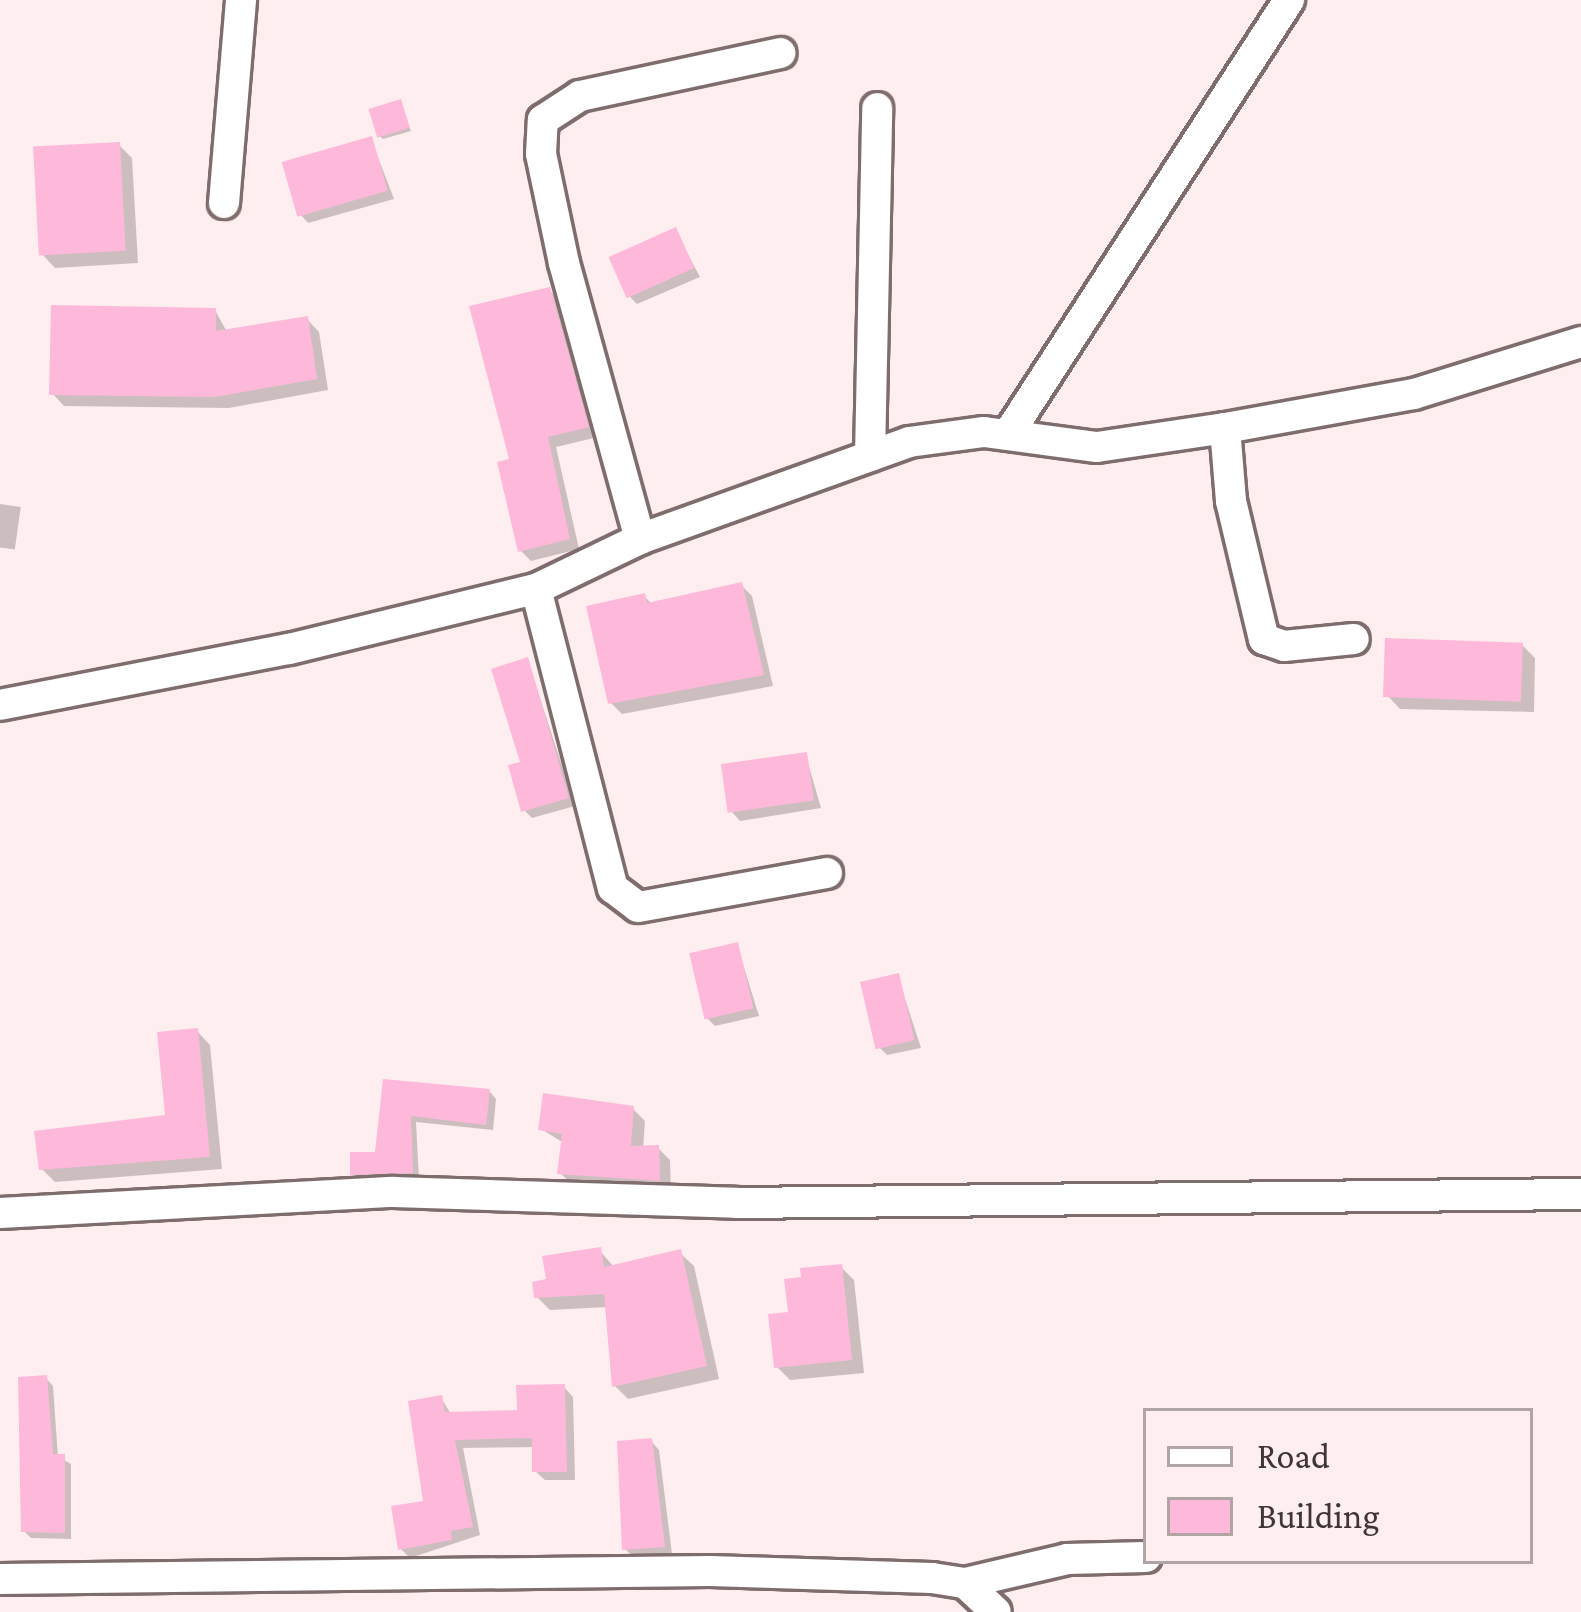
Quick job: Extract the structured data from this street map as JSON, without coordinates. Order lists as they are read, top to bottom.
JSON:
{
  "legend": ["Road", "Building"]
}
